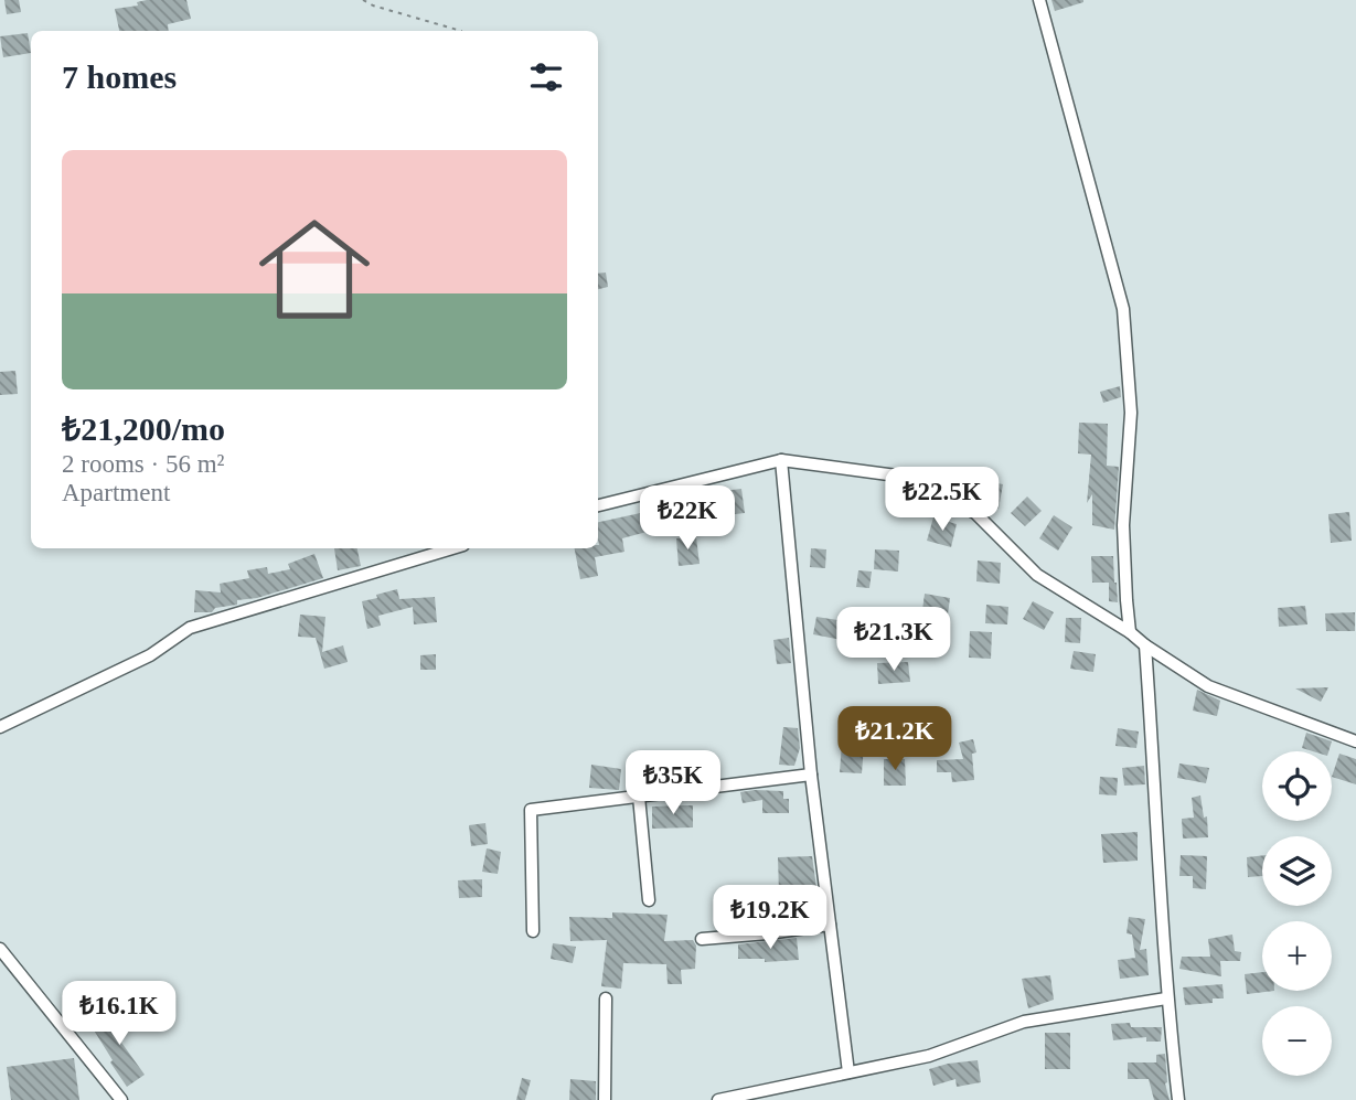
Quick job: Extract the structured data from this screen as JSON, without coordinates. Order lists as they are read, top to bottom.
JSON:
{
  "page": {
    "heading": "7 homes",
    "list": [
      {
        "name": "₺21,200/mo",
        "note": "2 rooms · 56 m² · Apartment"
      }
    ],
    "price": [
      "₺22.5K",
      "₺22K",
      "₺21.3K",
      "₺21.2K",
      "₺35K",
      "₺19.2K",
      "₺16.1K"
    ],
    "map_buttons": ["+", "−"]
  }
}
